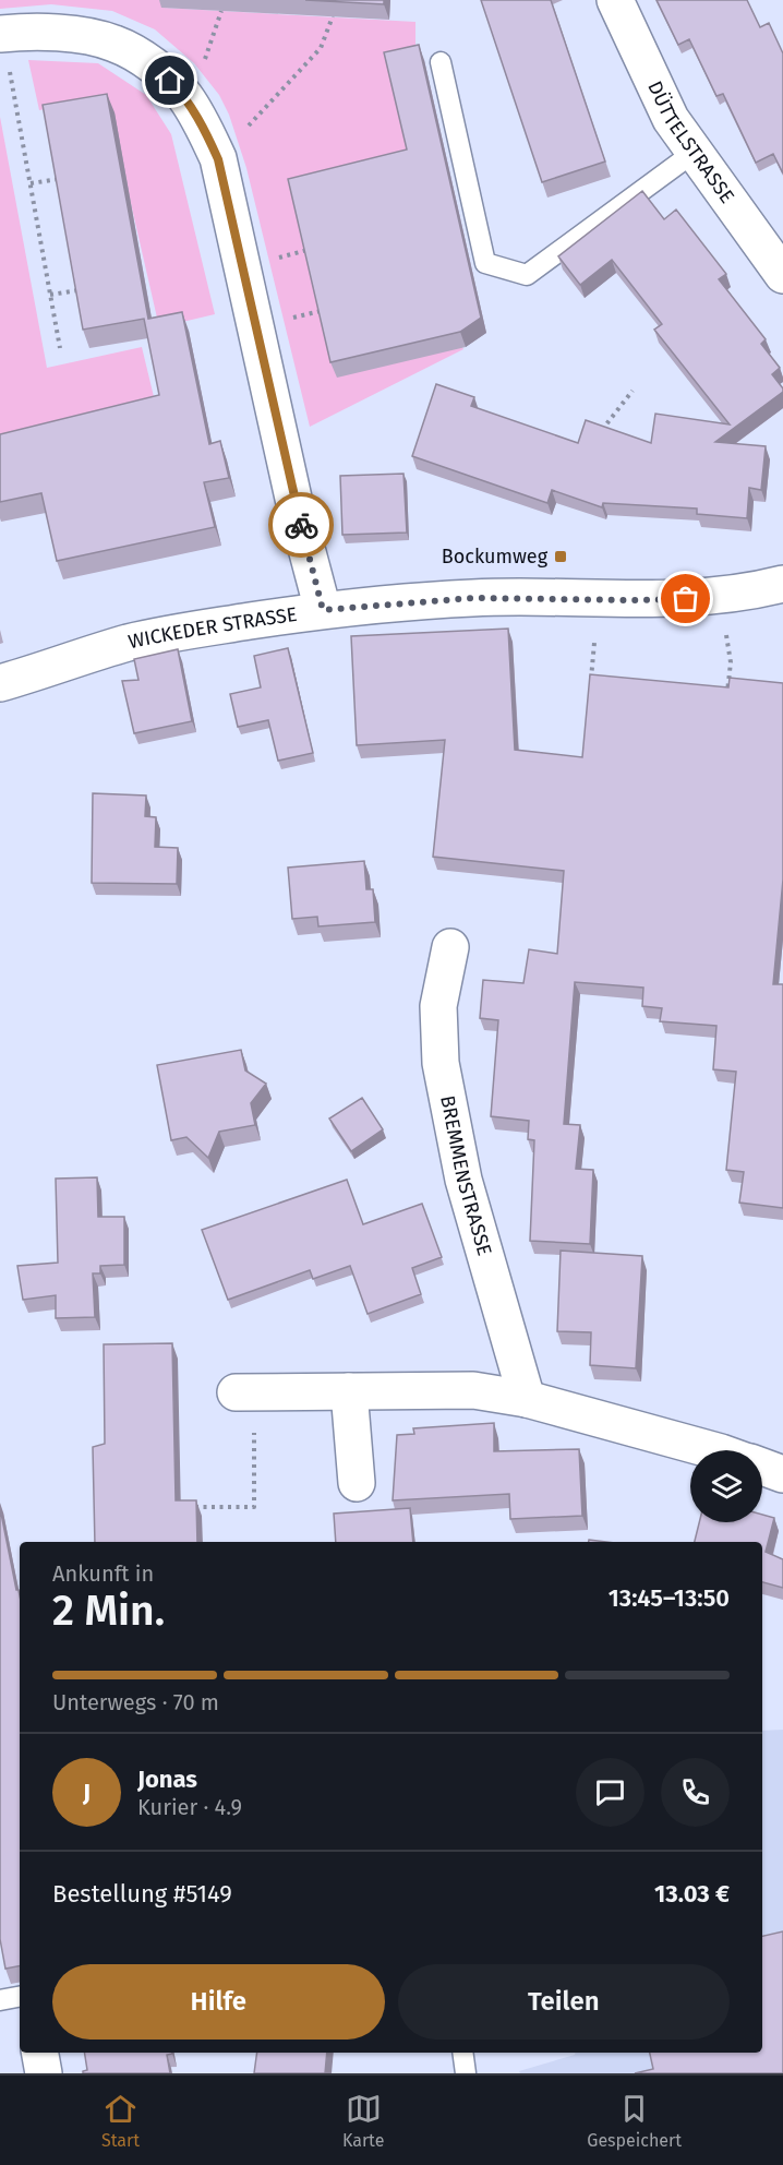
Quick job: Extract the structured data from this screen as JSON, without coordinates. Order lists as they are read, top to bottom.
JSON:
{
  "streets": {
    "street": ["DÜTTELSTRASSE", "WICKEDER STRASSE", "BREMMENSTRASSE"]
  },
  "places": {
    "transit": ["Bockumweg"]
  },
  "page": {
    "heading": ["2 Min.", "Ankunft in", "13:45–13:50"],
    "panel": [
      "Jonas",
      "Kurier · 4.9",
      "Bestellung #5149",
      "13.03 €"
    ],
    "bar": "Unterwegs · 70 m",
    "round": "J",
    "buttons": ["Hilfe", "Teilen"],
    "tabs": ["Start", "Karte", "Gespeichert"]
  }
}
